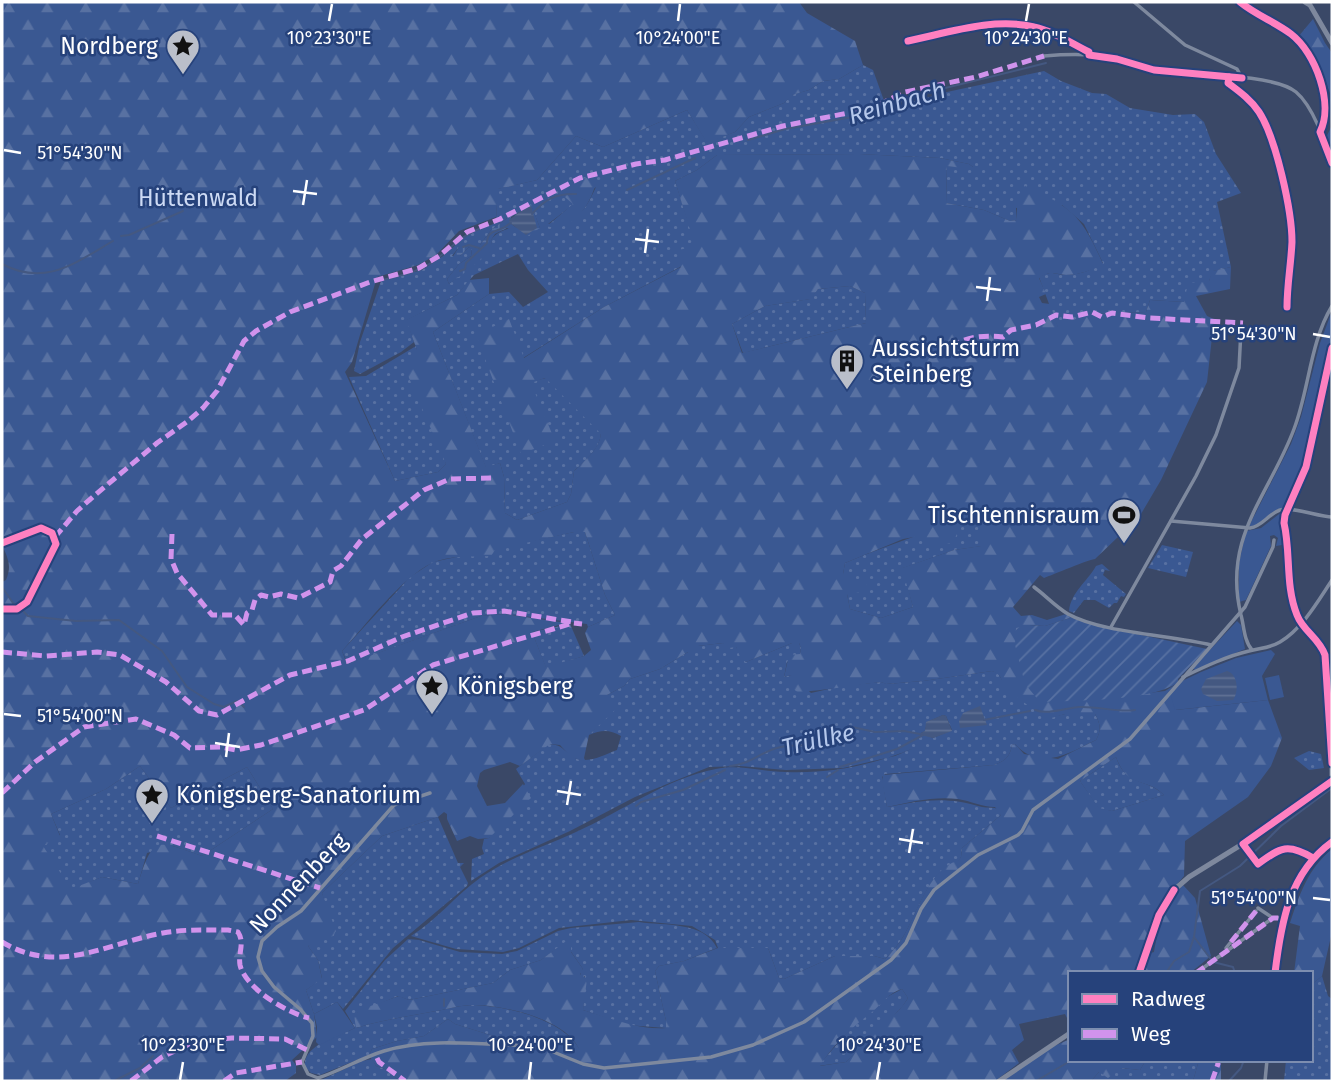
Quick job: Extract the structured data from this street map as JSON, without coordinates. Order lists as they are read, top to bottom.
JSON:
{
  "streets": {
    "street": ["Nonnenberg"]
  },
  "water": ["Reinbach", "Trüllke"],
  "parks": ["Hüttenwald"],
  "places": {
    "place": ["Nordberg", "Königsberg", "Königsberg-Sanatorium"],
    "building": ["Aussichtsturm Steinberg"],
    "sports": ["Tischtennisraum"]
  },
  "legend": ["Radweg", "Weg"],
  "coordinates": [
    "10°23'30\"E",
    "10°24'00\"E",
    "10°24'30\"E",
    "51°54'30\"N",
    "51°54'00\"N"
  ]
}
